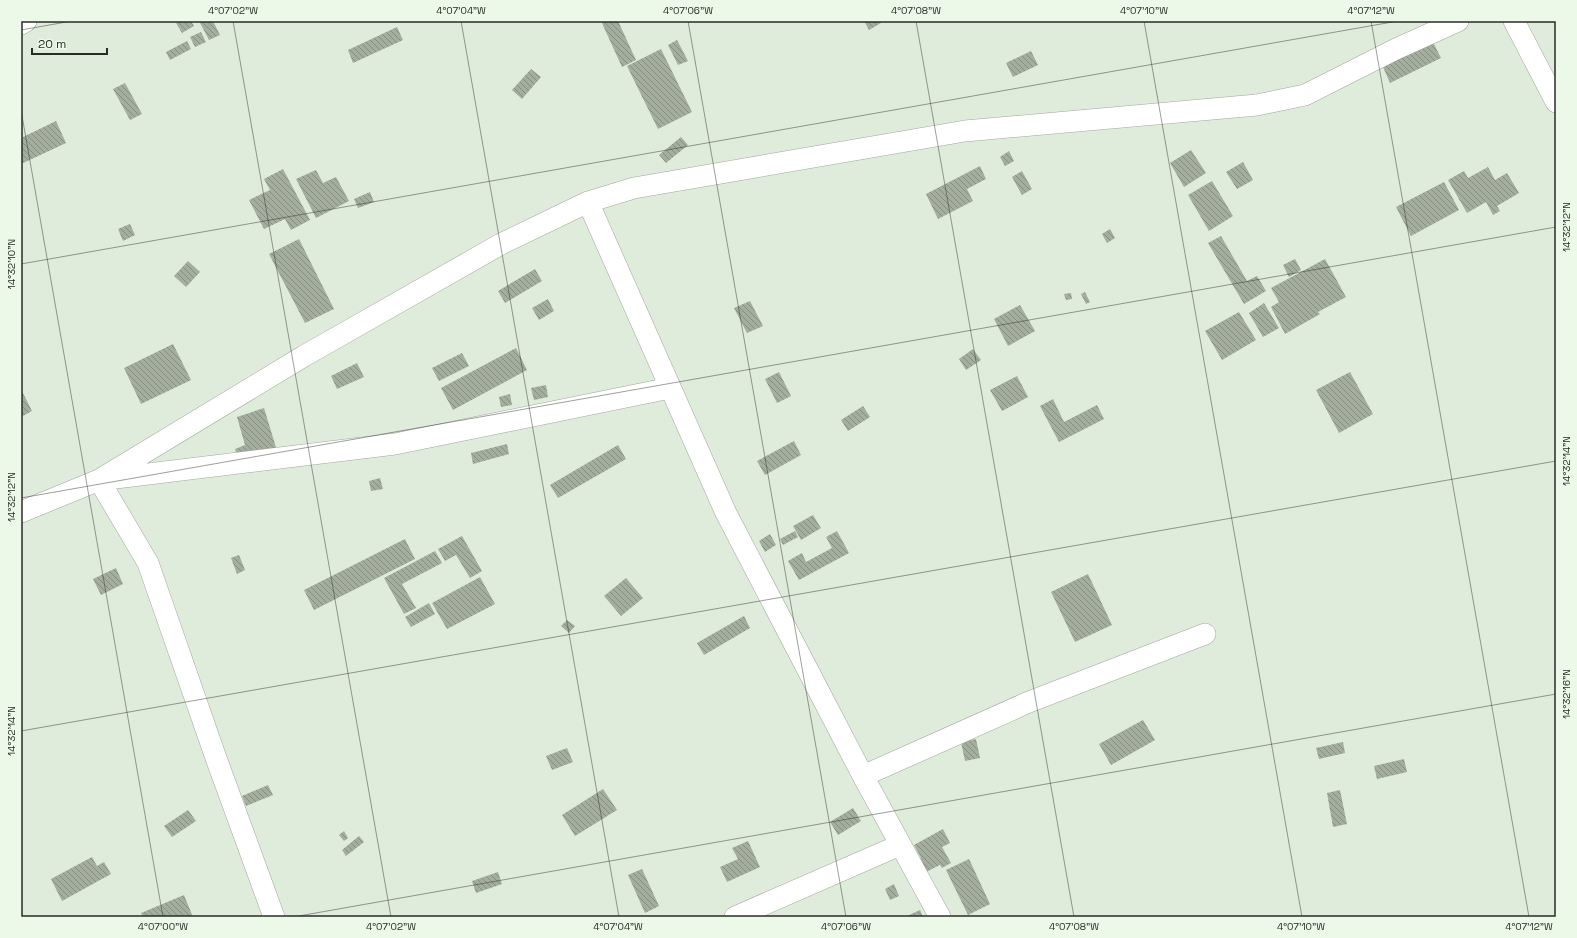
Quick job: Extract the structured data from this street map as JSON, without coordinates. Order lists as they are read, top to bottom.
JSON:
{
  "scale_bar": "20 m",
  "coordinates": [
    "4°07'02\"W",
    "4°07'04\"W",
    "4°07'06\"W",
    "4°07'08\"W",
    "4°07'10\"W",
    "4°07'12\"W",
    "14°32'12\"N",
    "14°32'10\"N",
    "14°32'14\"N",
    "14°32'16\"N",
    "4°07'00\"W"
  ]
}
